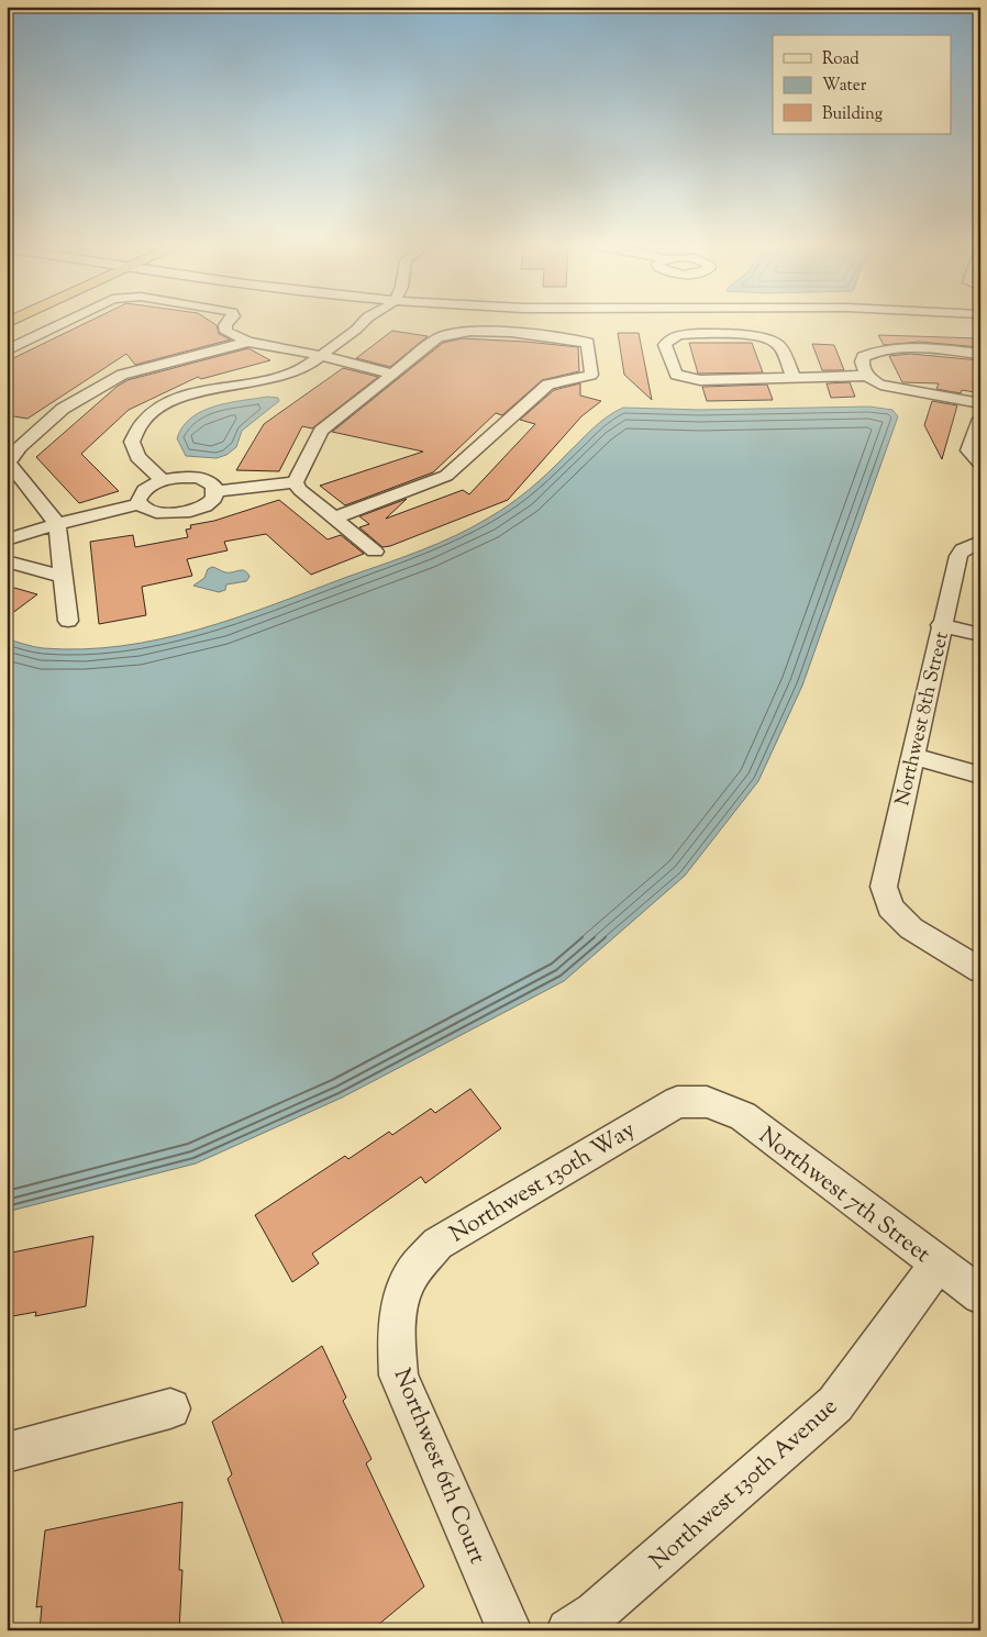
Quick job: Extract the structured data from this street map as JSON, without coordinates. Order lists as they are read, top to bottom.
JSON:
{
  "streets": {
    "street": [
      "Northwest 8th Street",
      "Northwest 130th Way",
      "Northwest 7th Street",
      "Northwest 6th Court",
      "Northwest 130th Avenue"
    ]
  },
  "crossings": [
    ["Northwest 130th Way", "Northwest 7th Street"],
    ["Northwest 130th Way", "Northwest 6th Court"],
    ["Northwest 7th Street", "Northwest 130th Avenue"]
  ],
  "legend": ["Road", "Water", "Building"]
}
